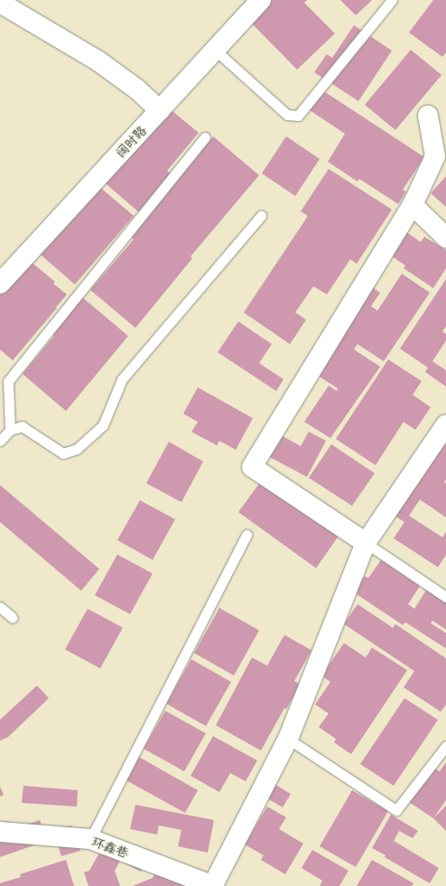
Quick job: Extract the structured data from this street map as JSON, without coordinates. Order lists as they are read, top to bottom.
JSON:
{
  "streets": {
    "street": ["阔时路", "环鑫巷"]
  }
}
